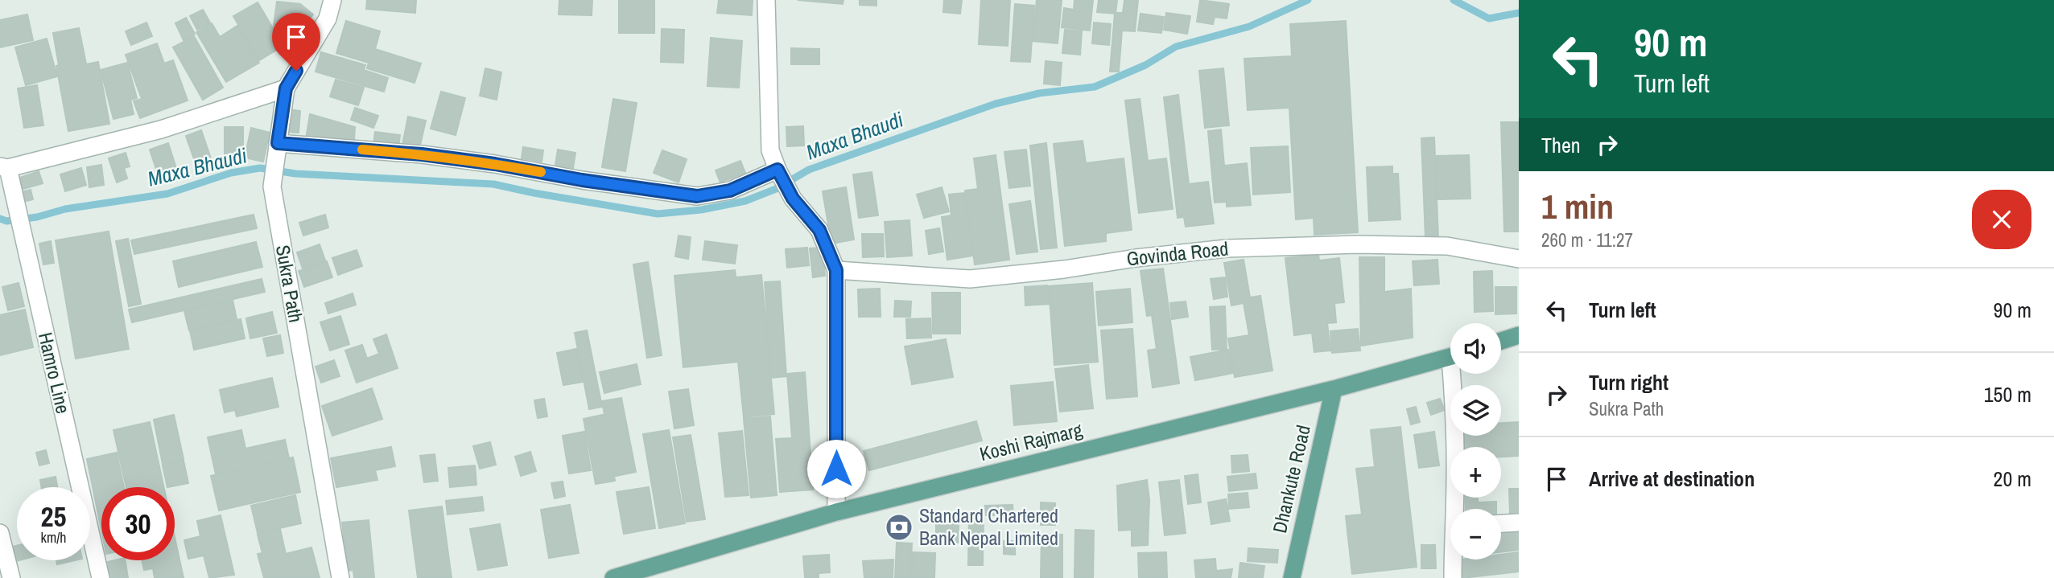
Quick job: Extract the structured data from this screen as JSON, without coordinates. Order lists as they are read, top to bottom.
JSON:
{
  "streets": {
    "main road": ["Koshi Rajmarg", "Dhankute Road"],
    "street": ["Govinda Road", "Sukra Path", "Hamro Line"]
  },
  "crossings": [
    ["Koshi Rajmarg", "Dhankute Road"]
  ],
  "water": ["Maxa Bhaudi"],
  "places": {
    "bank": ["Standard Chartered Bank Nepal Limited"]
  },
  "page": {
    "turn": ["90 m", "Turn left"],
    "then": "Then",
    "heading": ["1 min", "260 m · 11:27"],
    "list": [
      {
        "name": "Turn left",
        "value": "90 m"
      },
      {
        "name": "Turn right",
        "note": "Sukra Path",
        "value": "150 m"
      },
      {
        "name": "Arrive at destination",
        "value": "20 m"
      }
    ],
    "map_buttons": ["+", "−"],
    "speed": "25 km/h",
    "limit": "30"
  }
}
